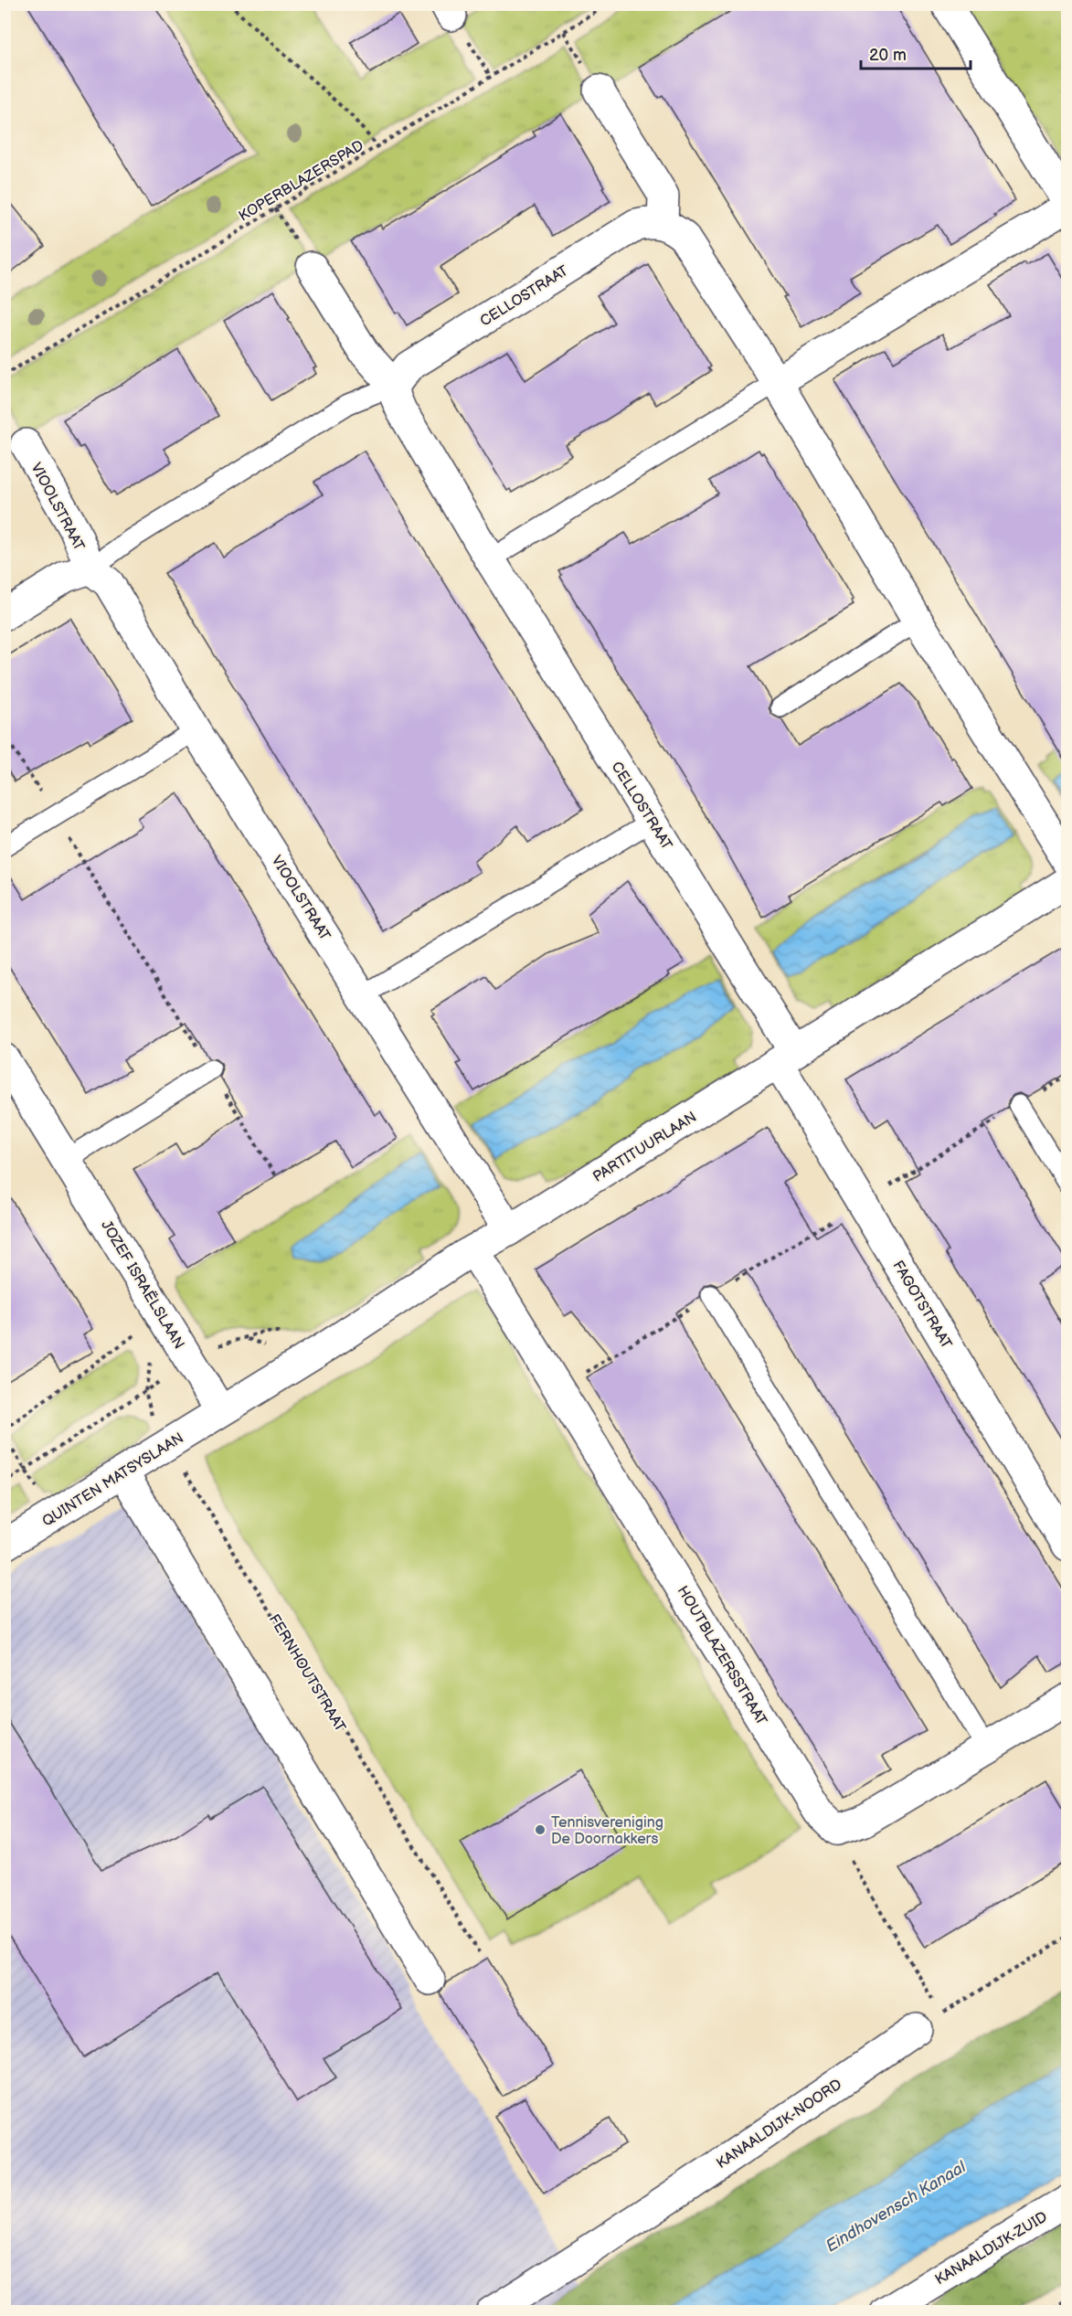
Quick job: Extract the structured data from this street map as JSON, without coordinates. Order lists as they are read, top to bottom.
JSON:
{
  "streets": {
    "street": [
      "CELLOSTRAAT",
      "VIOOLSTRAAT",
      "PARTITUURLAAN",
      "JOZEF ISRAËLSLAAN",
      "FAGOTSTRAAT",
      "QUINTEN MATSYSLAAN",
      "HOUTBLAZERSSTRAAT",
      "KANAALDIJK-NOORD",
      "KANAALDIJK-ZUID"
    ],
    "path": ["KOPERBLAZERSPAD", "FERNHOUTSTRAAT"]
  },
  "crossings": [
    ["CELLOSTRAAT", "PARTITUURLAAN"],
    ["CELLOSTRAAT", "FAGOTSTRAAT"],
    ["VIOOLSTRAAT", "PARTITUURLAAN"],
    ["PARTITUURLAAN", "JOZEF ISRAËLSLAAN"],
    ["PARTITUURLAAN", "FAGOTSTRAAT"],
    ["PARTITUURLAAN", "QUINTEN MATSYSLAAN"],
    ["PARTITUURLAAN", "HOUTBLAZERSSTRAAT"],
    ["JOZEF ISRAËLSLAAN", "QUINTEN MATSYSLAAN"],
    ["QUINTEN MATSYSLAAN", "FERNHOUTSTRAAT"]
  ],
  "water": ["Eindhovensch Kanaal"],
  "places": ["Tennisvereniging De Doornakkers"],
  "scale_bar": "20 m"
}
